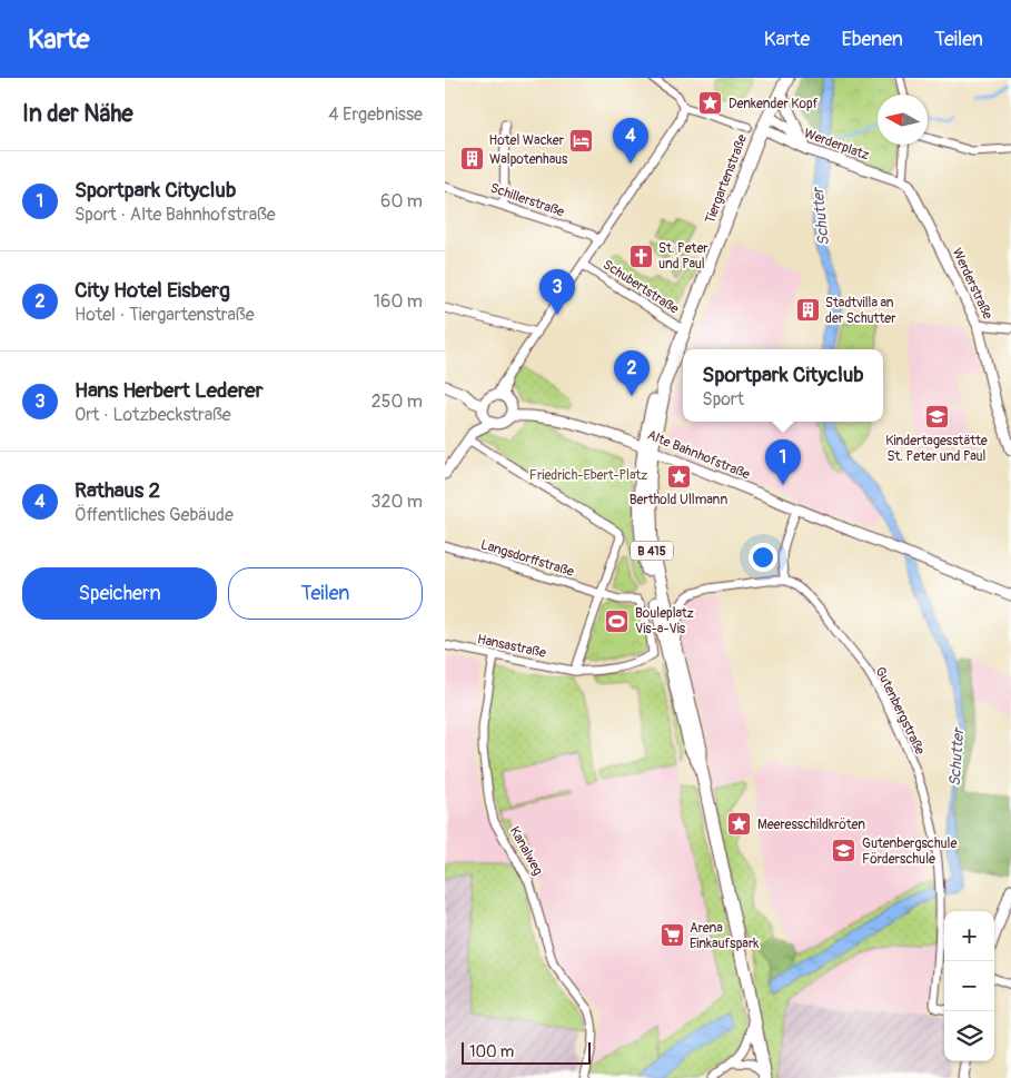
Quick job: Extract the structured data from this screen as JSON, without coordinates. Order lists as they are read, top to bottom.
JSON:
{
  "streets": {
    "main road": ["Tiergartenstraße", "B 415"],
    "street": [
      "Werderplatz",
      "Schillerstraße",
      "Werderstraße",
      "Schubertstraße",
      "Alte Bahnhofstraße",
      "Langsdorffstraße",
      "Hansastraße",
      "Gutenbergstraße",
      "Kanalweg"
    ]
  },
  "crossings": [
    ["Werderplatz", "Tiergartenstraße"],
    ["Werderplatz", "Werderstraße"],
    ["Tiergartenstraße", "Schubertstraße"],
    ["Tiergartenstraße", "Alte Bahnhofstraße"],
    ["Tiergartenstraße", "B 415"],
    ["Alte Bahnhofstraße", "B 415"],
    ["Langsdorffstraße", "Hansastraße"],
    ["Hansastraße", "Kanalweg"]
  ],
  "water": ["Schutter"],
  "parks": ["Friedrich-Ebert-Platz"],
  "places": {
    "place": ["Denkender Kopf", "Berthold Ullmann", "Meeresschildkröten"],
    "hotel": ["Hotel Wacker"],
    "building": ["Walpotenhaus", "Stadtvilla an der Schutter"],
    "church": ["St. Peter und Paul"],
    "school or university": ["Kindertagesstätte St. Peter und Paul", "Gutenbergschule Förderschule"],
    "sports": ["Bouleplatz Vis-a-Vis"],
    "supermarket": ["Arena Einkaufspark"]
  },
  "scale_bar": "100 m",
  "north": "left",
  "page": {
    "header": "Karte",
    "nav": ["Karte", "Ebenen", "Teilen"],
    "heading": ["In der Nähe", "4 Ergebnisse"],
    "pins": [
      "4",
      "3",
      "2",
      "1"
    ],
    "list": [
      {
        "mark": "1",
        "name": "Sportpark Cityclub",
        "note": "Sport · Alte Bahnhofstraße",
        "value": "60 m"
      },
      {
        "mark": "2",
        "name": "City Hotel Eisberg",
        "note": "Hotel · Tiergartenstraße",
        "value": "160 m"
      },
      {
        "mark": "3",
        "name": "Hans Herbert Lederer",
        "note": "Ort · Lotzbeckstraße",
        "value": "250 m"
      },
      {
        "mark": "4",
        "name": "Rathaus 2",
        "note": "Öffentliches Gebäude",
        "value": "320 m"
      }
    ],
    "popup": ["Sportpark Cityclub", "Sport"],
    "buttons": ["Speichern", "Teilen"],
    "map_buttons": ["+", "−"],
    "scale": "100 m"
  }
}
